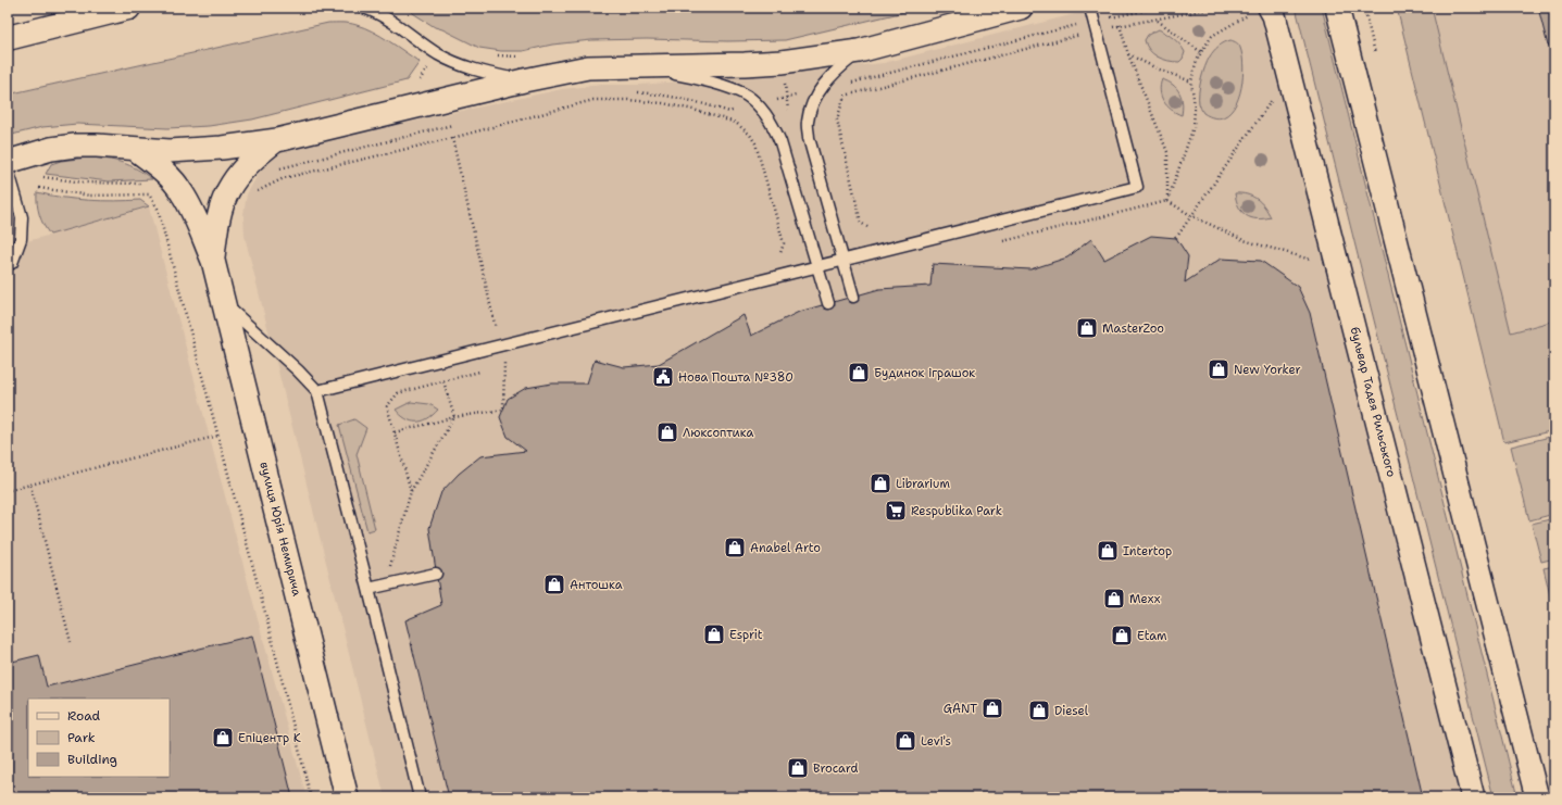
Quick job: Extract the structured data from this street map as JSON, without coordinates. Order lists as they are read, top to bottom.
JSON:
{
  "streets": {
    "street": ["бульвар Тадея Рильського", "вулиця Юрія Немирича"]
  },
  "places": {
    "shop": [
      "MasterZoo",
      "New Yorker",
      "Будинок іграшок",
      "Люксоптика",
      "Librarium",
      "Anabel Arto",
      "Intertop",
      "Антошка",
      "Mexx",
      "Esprit",
      "Etam",
      "GANT",
      "Diesel",
      "Епіцентр К",
      "Levi's",
      "Brocard"
    ],
    "public building": ["Нова Пошта №380"],
    "supermarket": ["Respublika Park"]
  },
  "legend": ["Road", "Park", "Building"]
}
